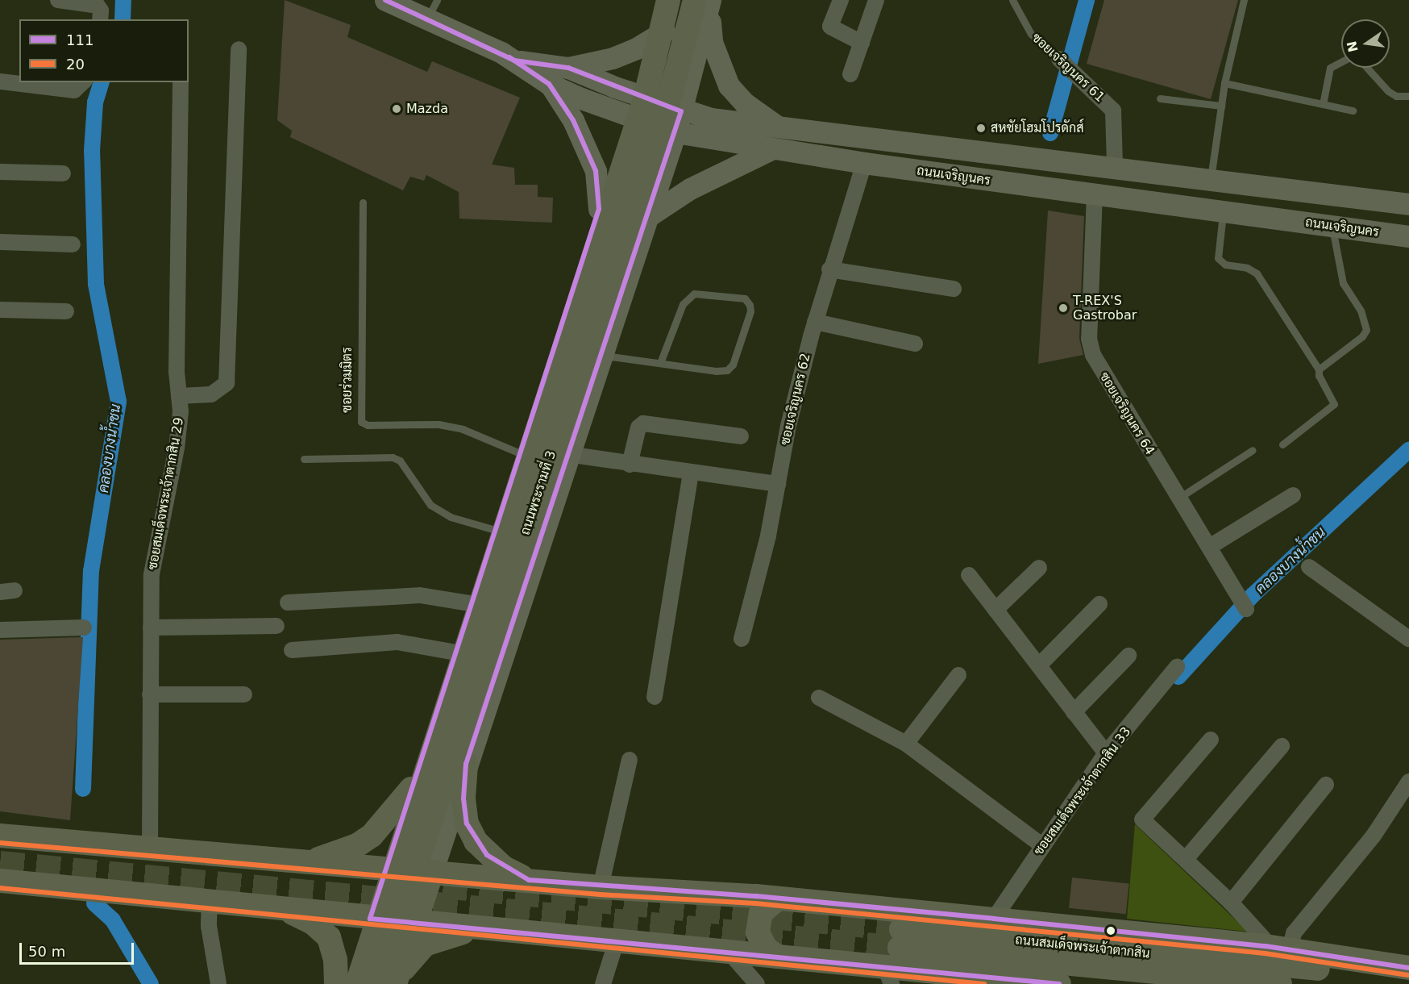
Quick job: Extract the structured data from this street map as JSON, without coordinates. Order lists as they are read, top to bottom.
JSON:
{
  "streets": {
    "main road": ["ถนนเจริญนคร", "ถนนพระรามที่ 3", "ถนนสมเด็จพระเจ้าตากสิน"],
    "street": [
      "ซอยเจริญนคร 61",
      "ซอยเจริญนคร 62",
      "ซอยเจริญนคร 64",
      "ซอยสมเด็จพระเจ้าตากสิน 29",
      "ซอยสมเด็จพระเจ้าตากสิน 33"
    ],
    "lane": ["ซอยร่วมมิตร"]
  },
  "crossings": [
    ["ซอยเจริญนคร 61", "ถนนเจริญนคร"],
    ["ถนนเจริญนคร", "ซอยเจริญนคร 62"],
    ["ถนนเจริญนคร", "ซอยเจริญนคร 64"],
    ["ซอยสมเด็จพระเจ้าตากสิน 29", "ถนนสมเด็จพระเจ้าตากสิน"],
    ["ซอยสมเด็จพระเจ้าตากสิน 33", "ถนนสมเด็จพระเจ้าตากสิน"]
  ],
  "water": ["คลองบางน้ำชน"],
  "places": ["Mazda", "สหชัยโฮมโปรดักส์", "T-REX'S Gastrobar"],
  "lines": ["transit line 111", "transit line 20"],
  "legend": ["111", "20"],
  "scale_bar": "50 m",
  "north": "left"
}
